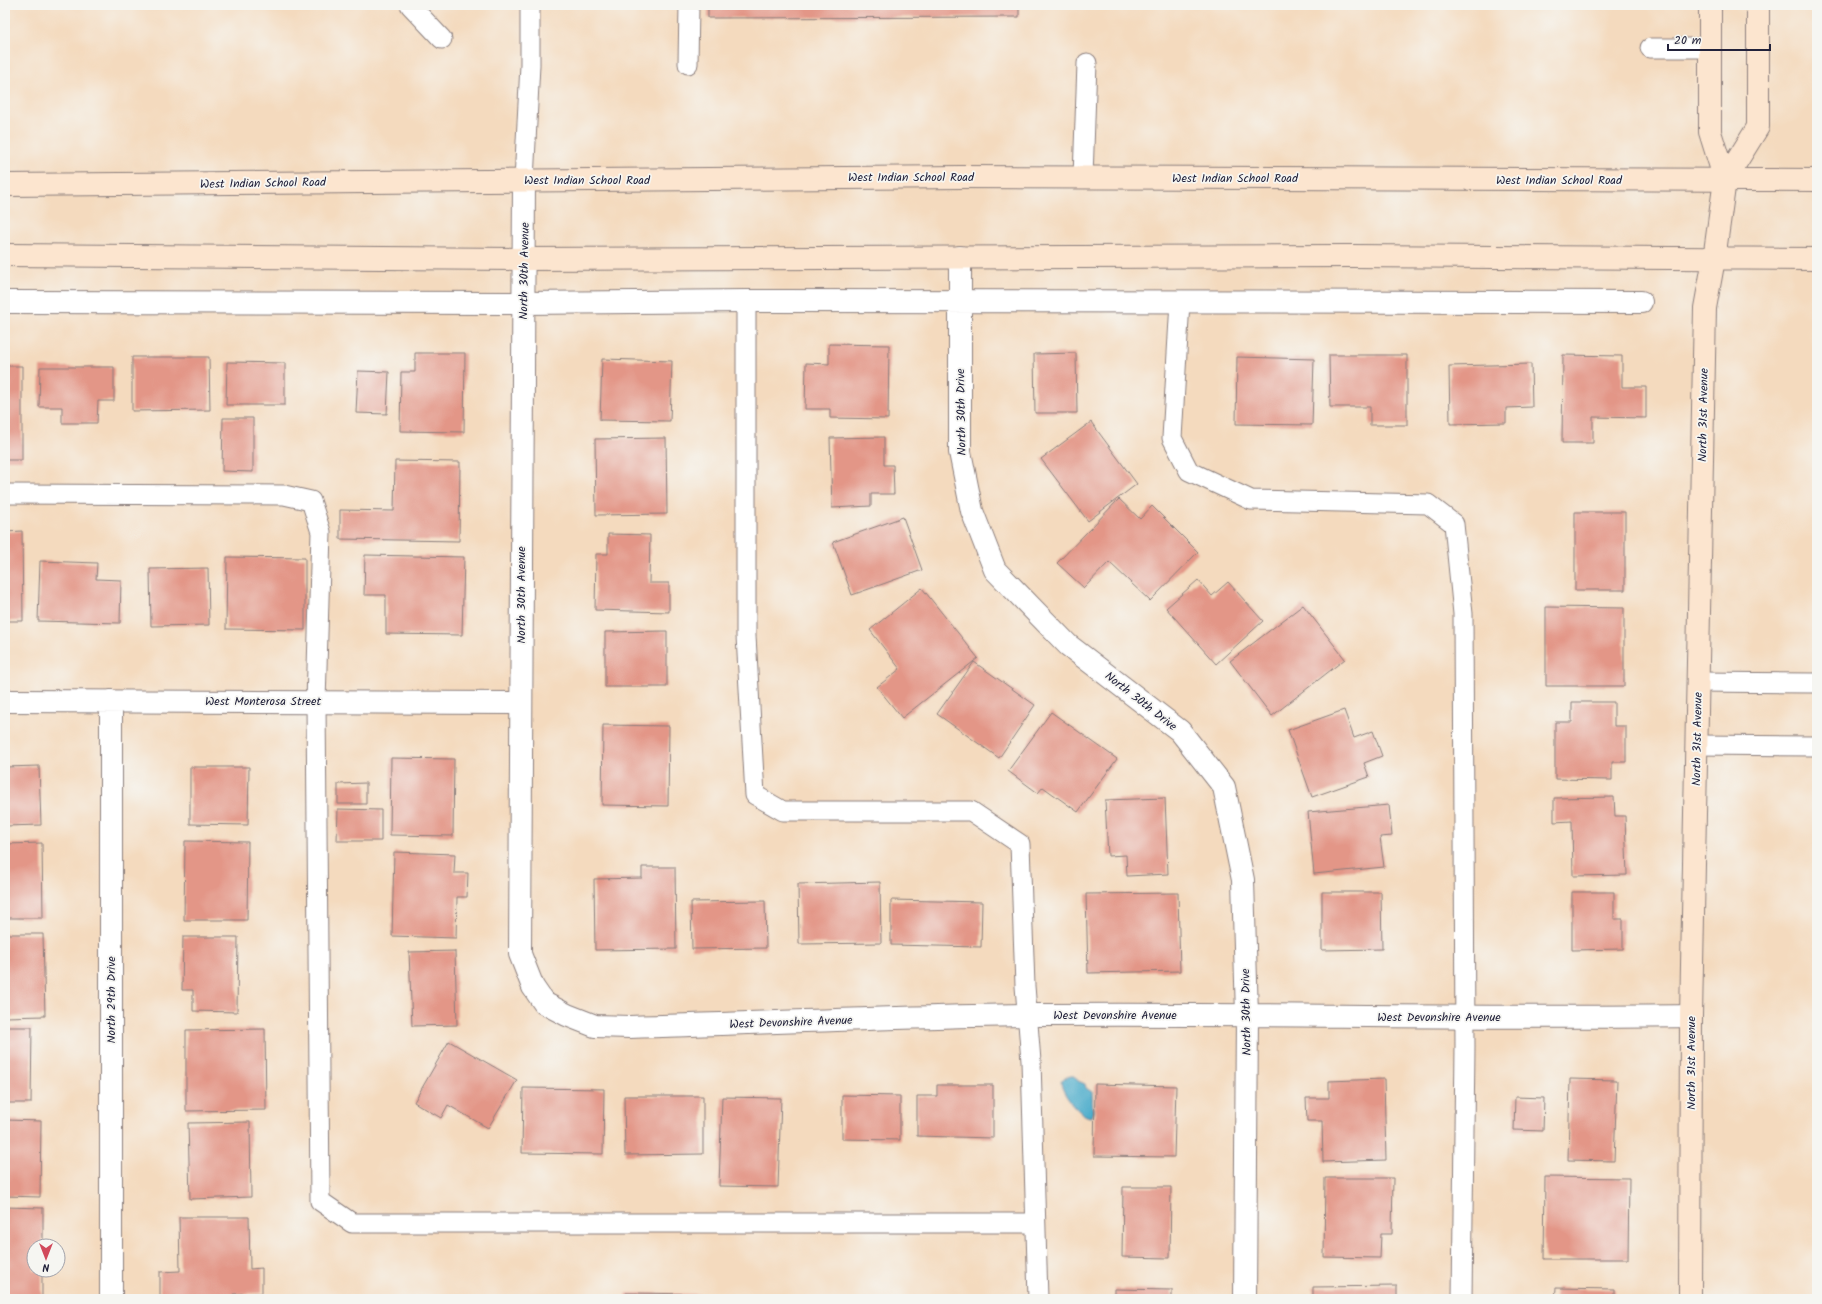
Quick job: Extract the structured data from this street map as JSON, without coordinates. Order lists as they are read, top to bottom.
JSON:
{
  "streets": {
    "main road": ["West Indian School Road", "North 31st Avenue"],
    "street": [
      "North 30th Avenue",
      "North 30th Drive",
      "West Monterosa Street",
      "North 29th Drive",
      "West Devonshire Avenue"
    ]
  },
  "crossings": [
    ["West Indian School Road", "North 30th Avenue"],
    ["West Indian School Road", "North 31st Avenue"],
    ["North 30th Avenue", "West Monterosa Street"],
    ["North 30th Avenue", "West Devonshire Avenue"],
    ["North 30th Drive", "West Devonshire Avenue"],
    ["North 31st Avenue", "West Devonshire Avenue"],
    ["West Monterosa Street", "North 29th Drive"]
  ],
  "scale_bar": "20 m",
  "north": "bottom"
}
